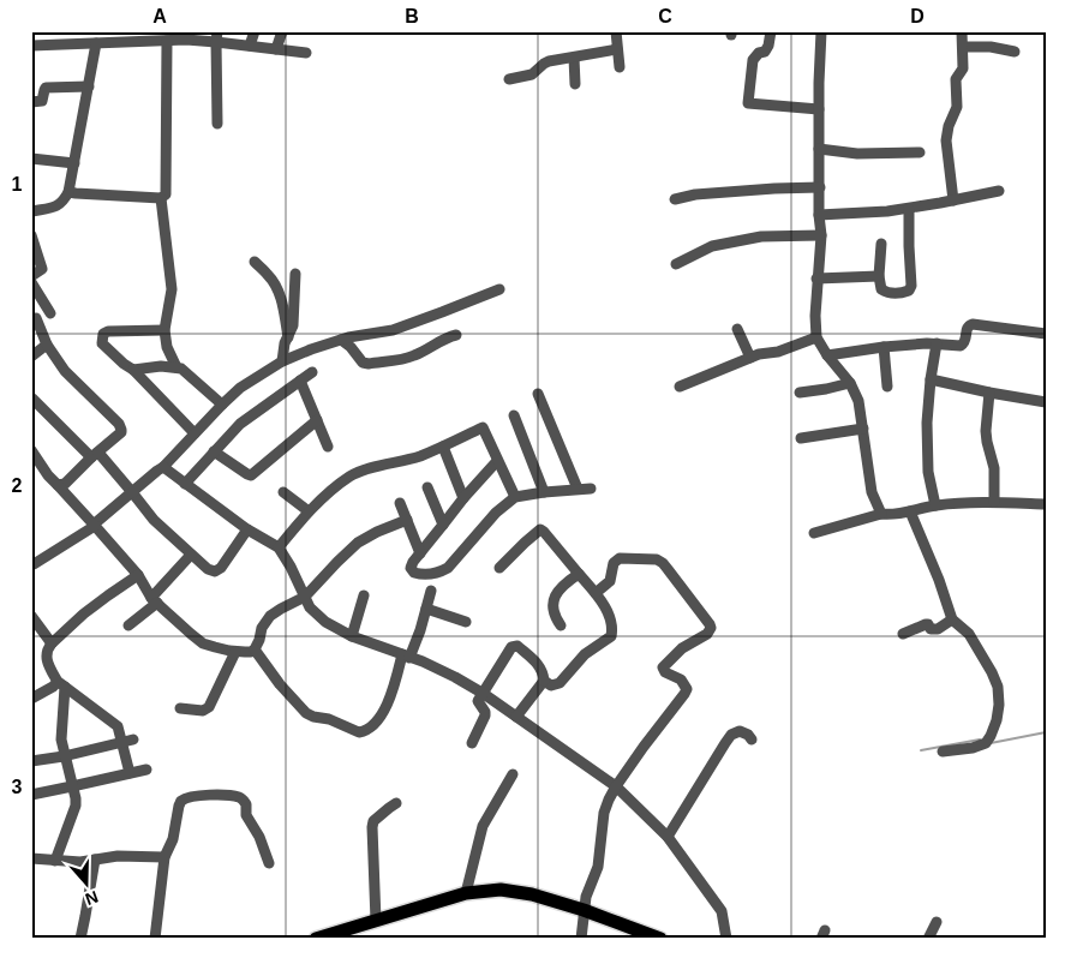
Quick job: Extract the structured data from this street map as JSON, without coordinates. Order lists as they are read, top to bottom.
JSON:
{
  "north": "bottom",
  "grid": {
    "columns": [
      "A",
      "B",
      "C",
      "D"
    ],
    "rows": ["1", "2", "3"]
  }
}
